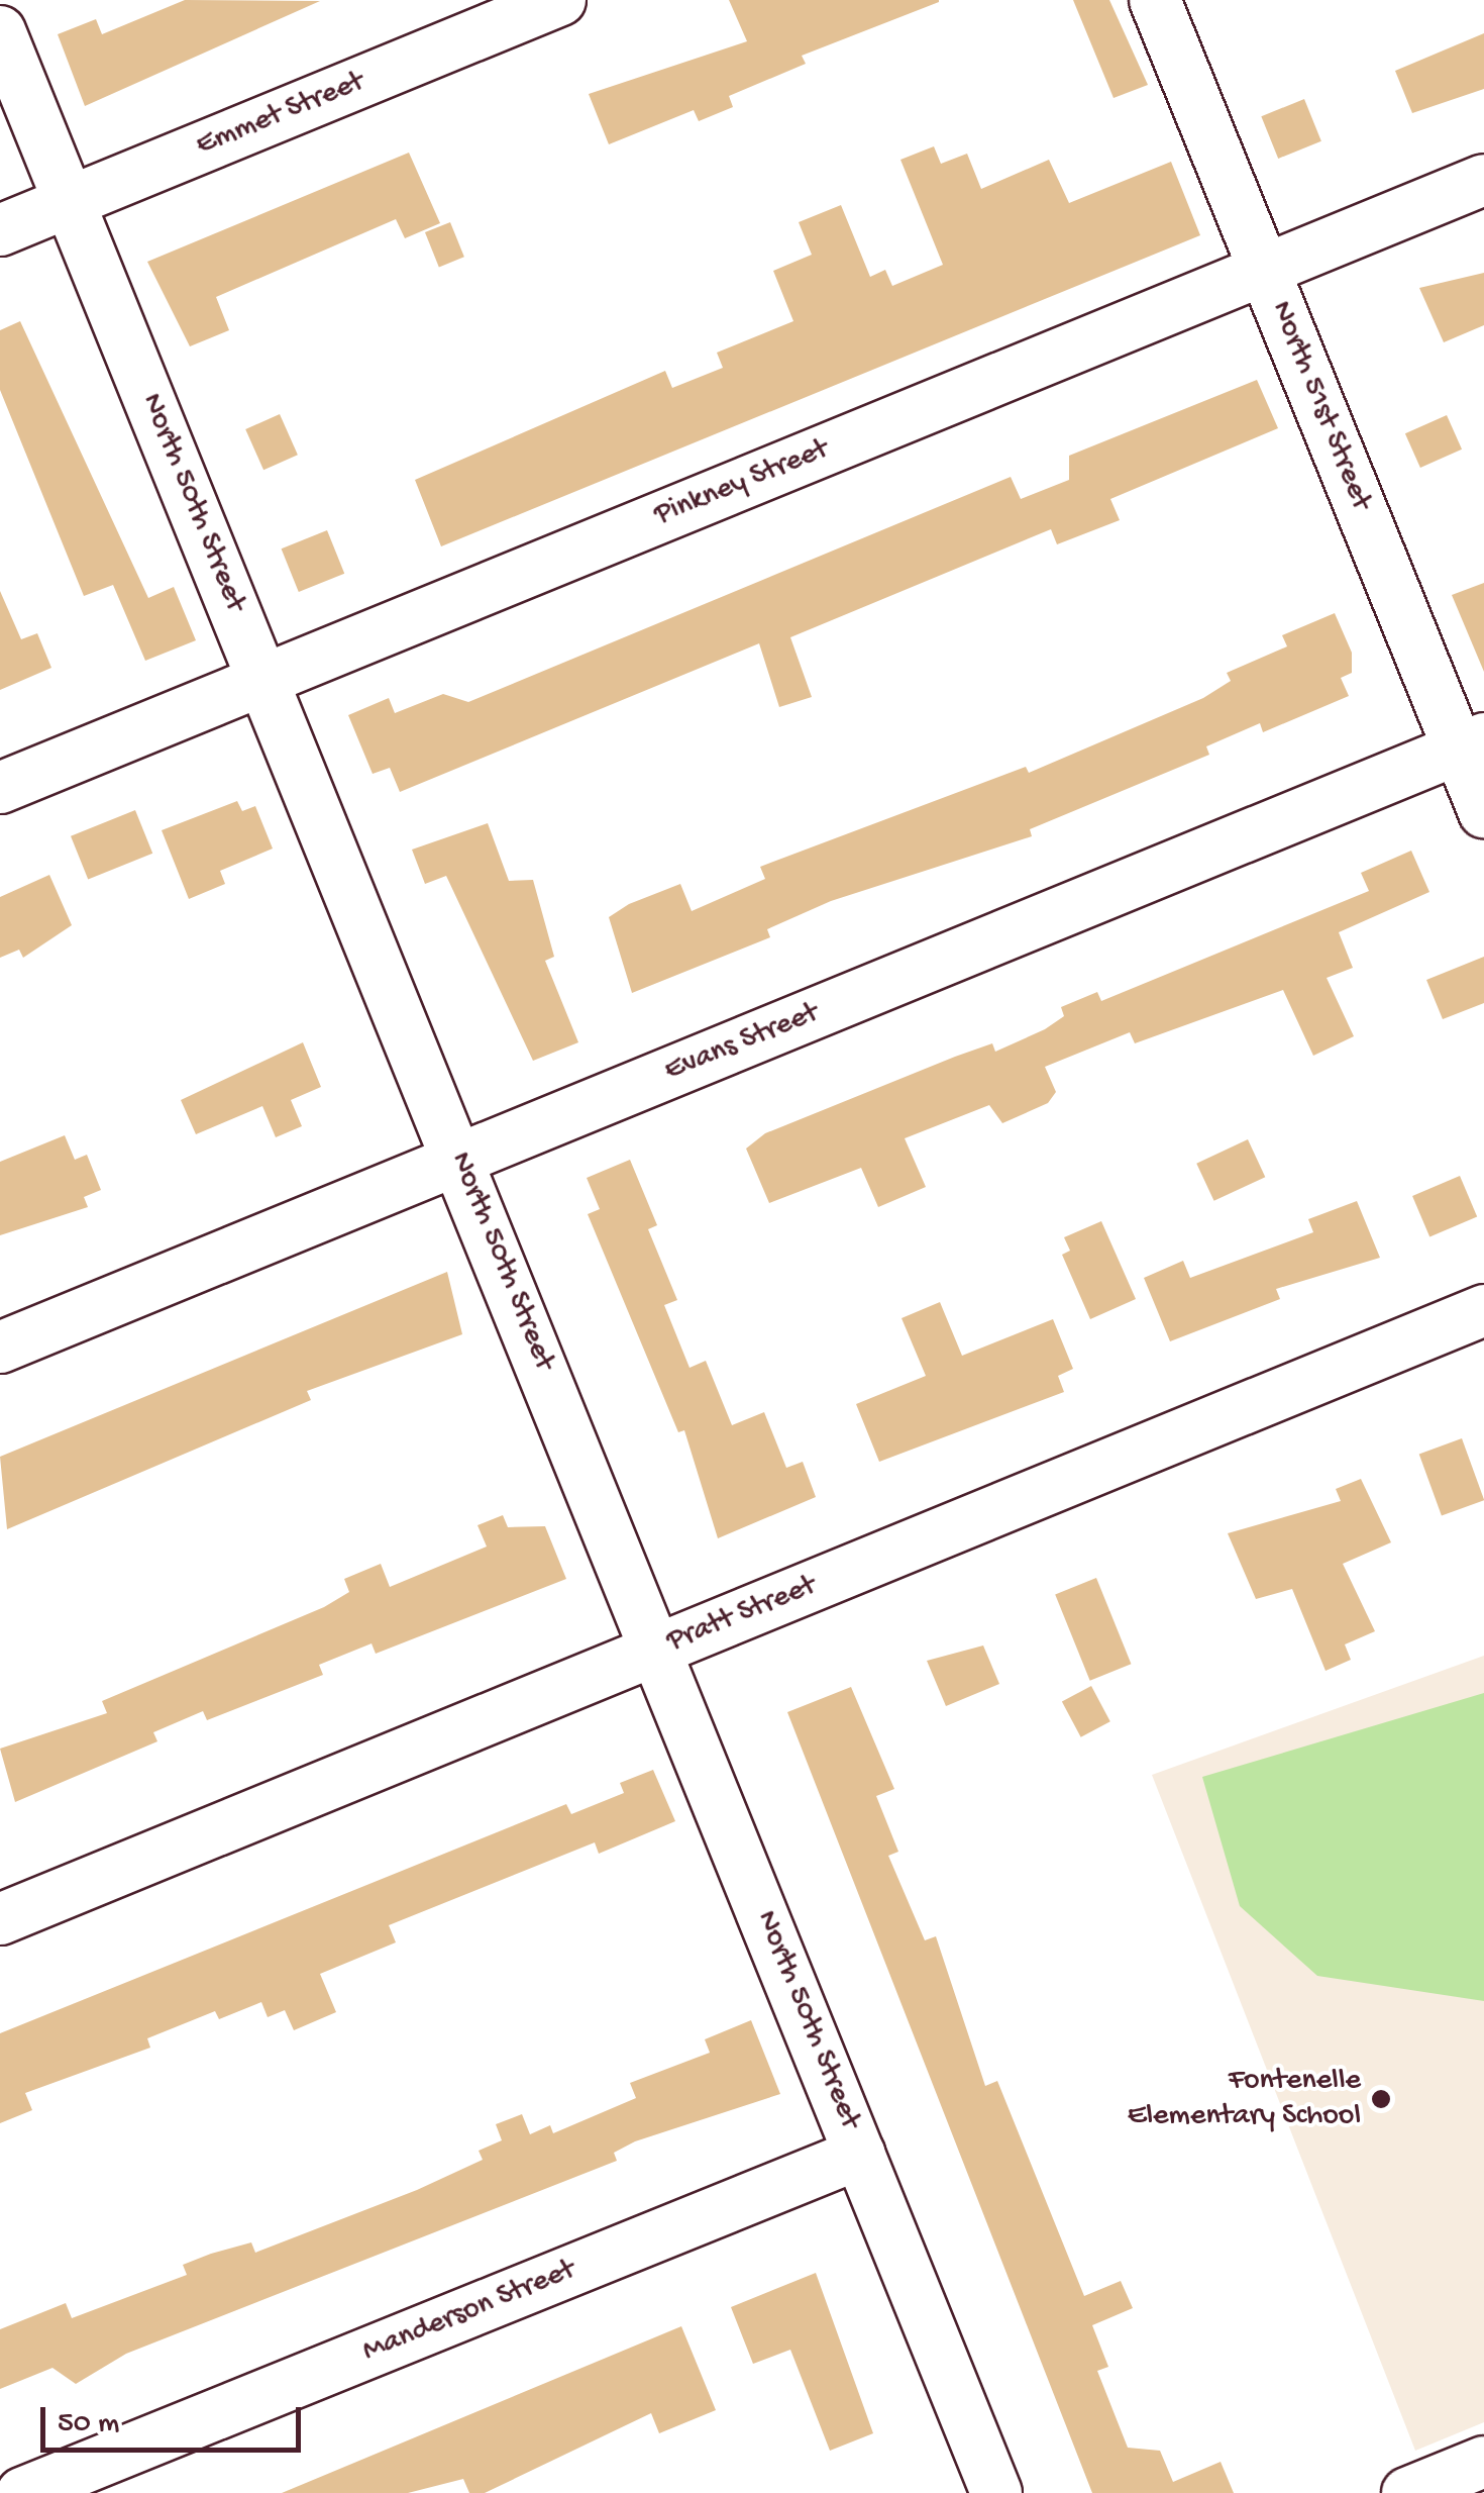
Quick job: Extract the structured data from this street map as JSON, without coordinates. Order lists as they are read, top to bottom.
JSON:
{
  "streets": {
    "street": [
      "Emmet Street",
      "North 51st Street",
      "Pinkney Street",
      "North 50th Street",
      "Evans Street",
      "Pratt Street",
      "Manderson Street"
    ]
  },
  "crossings": [
    ["Emmet Street", "North 50th Street"],
    ["North 51st Street", "Pinkney Street"],
    ["North 51st Street", "Evans Street"],
    ["Pinkney Street", "North 50th Street"],
    ["North 50th Street", "Evans Street"],
    ["North 50th Street", "Pratt Street"],
    ["North 50th Street", "Manderson Street"]
  ],
  "places": ["Fontenelle Elementary School"],
  "scale_bar": "50 m"
}
